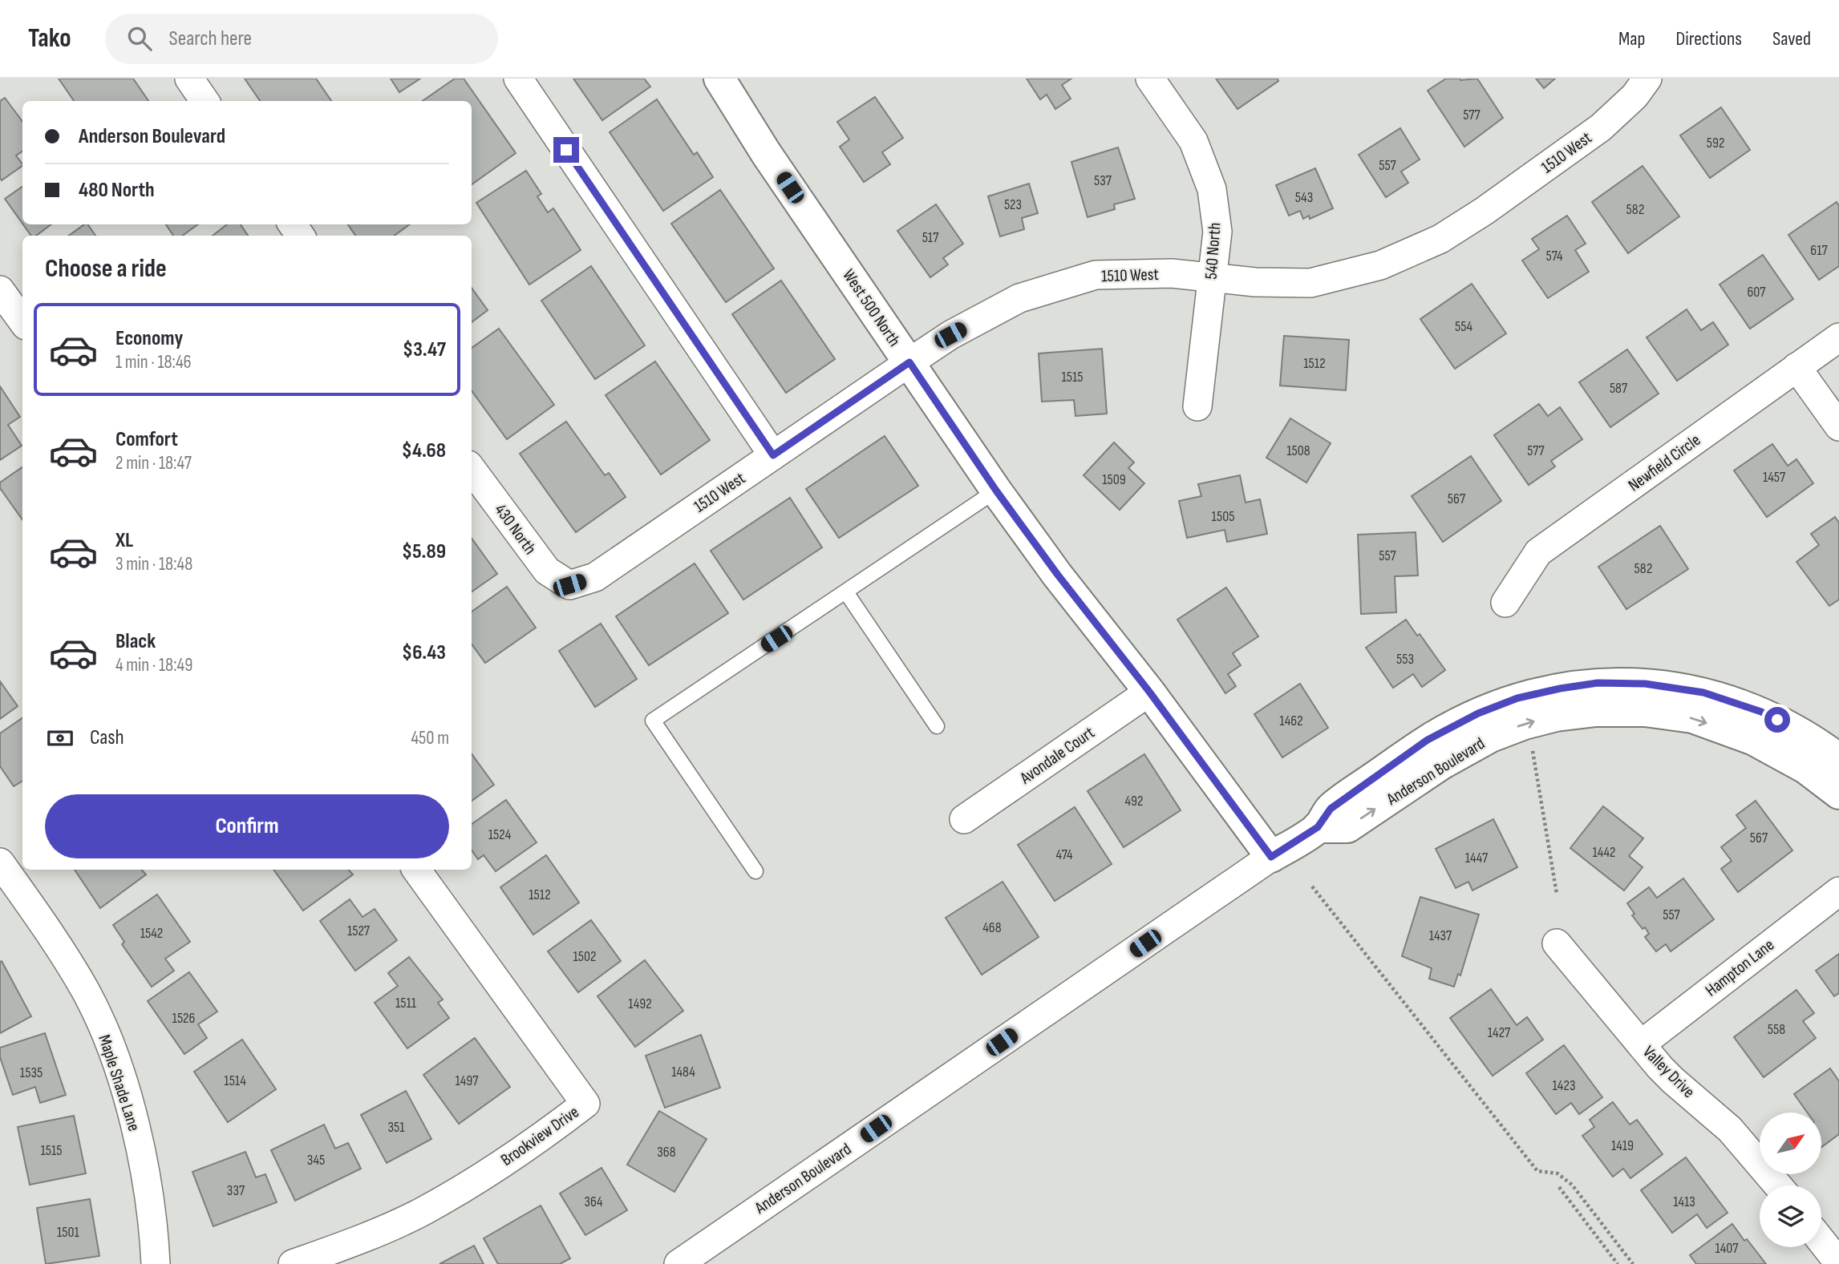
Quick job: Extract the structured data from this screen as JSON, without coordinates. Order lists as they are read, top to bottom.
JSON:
{
  "streets": {
    "street": [
      "1510 West",
      "540 North",
      "West 500 North",
      "Newfield Circle",
      "430 North",
      "Avondale Court",
      "Anderson Boulevard",
      "Hampton Lane",
      "Valley Drive",
      "Maple Shade Lane",
      "Brookview Drive"
    ]
  },
  "crossings": [
    ["1510 West", "540 North"],
    ["1510 West", "West 500 North"],
    ["1510 West", "430 North"],
    ["West 500 North", "Avondale Court"],
    ["West 500 North", "Anderson Boulevard"],
    ["Hampton Lane", "Valley Drive"]
  ],
  "house_numbers": [
    "577",
    "592",
    "557",
    "537",
    "543",
    "523",
    "582",
    "517",
    "617",
    "574",
    "607",
    "554",
    "1512",
    "1515",
    "587",
    "1508",
    "577",
    "1457",
    "1509",
    "567",
    "1505",
    "557",
    "582",
    "553",
    "1462",
    "492",
    "1524",
    "567",
    "1442",
    "474",
    "1447",
    "1512",
    "557",
    "468",
    "1527",
    "1542",
    "1437",
    "1502",
    "1511",
    "1492",
    "1526",
    "558",
    "1427",
    "1484",
    "1535",
    "1514",
    "1497",
    "1423",
    "351",
    "1419",
    "1515",
    "368",
    "345",
    "337",
    "364",
    "1413",
    "1501",
    "1407"
  ],
  "north": "top right",
  "page": {
    "header": "Tako",
    "search": "Search here",
    "nav": ["Map", "Directions", "Saved"],
    "banner": ["Anderson Boulevard", "480 North"],
    "heading": "Choose a ride",
    "list": [
      {
        "name": "Economy",
        "note": "1 min · 18:46",
        "value": "$3.47"
      },
      {
        "name": "Comfort",
        "note": "2 min · 18:47",
        "value": "$4.68"
      },
      {
        "name": "XL",
        "note": "3 min · 18:48",
        "value": "$5.89"
      },
      {
        "name": "Black",
        "note": "4 min · 18:49",
        "value": "$6.43"
      }
    ],
    "pay": ["Cash", "450 m"],
    "buttons": "Confirm"
  }
}
